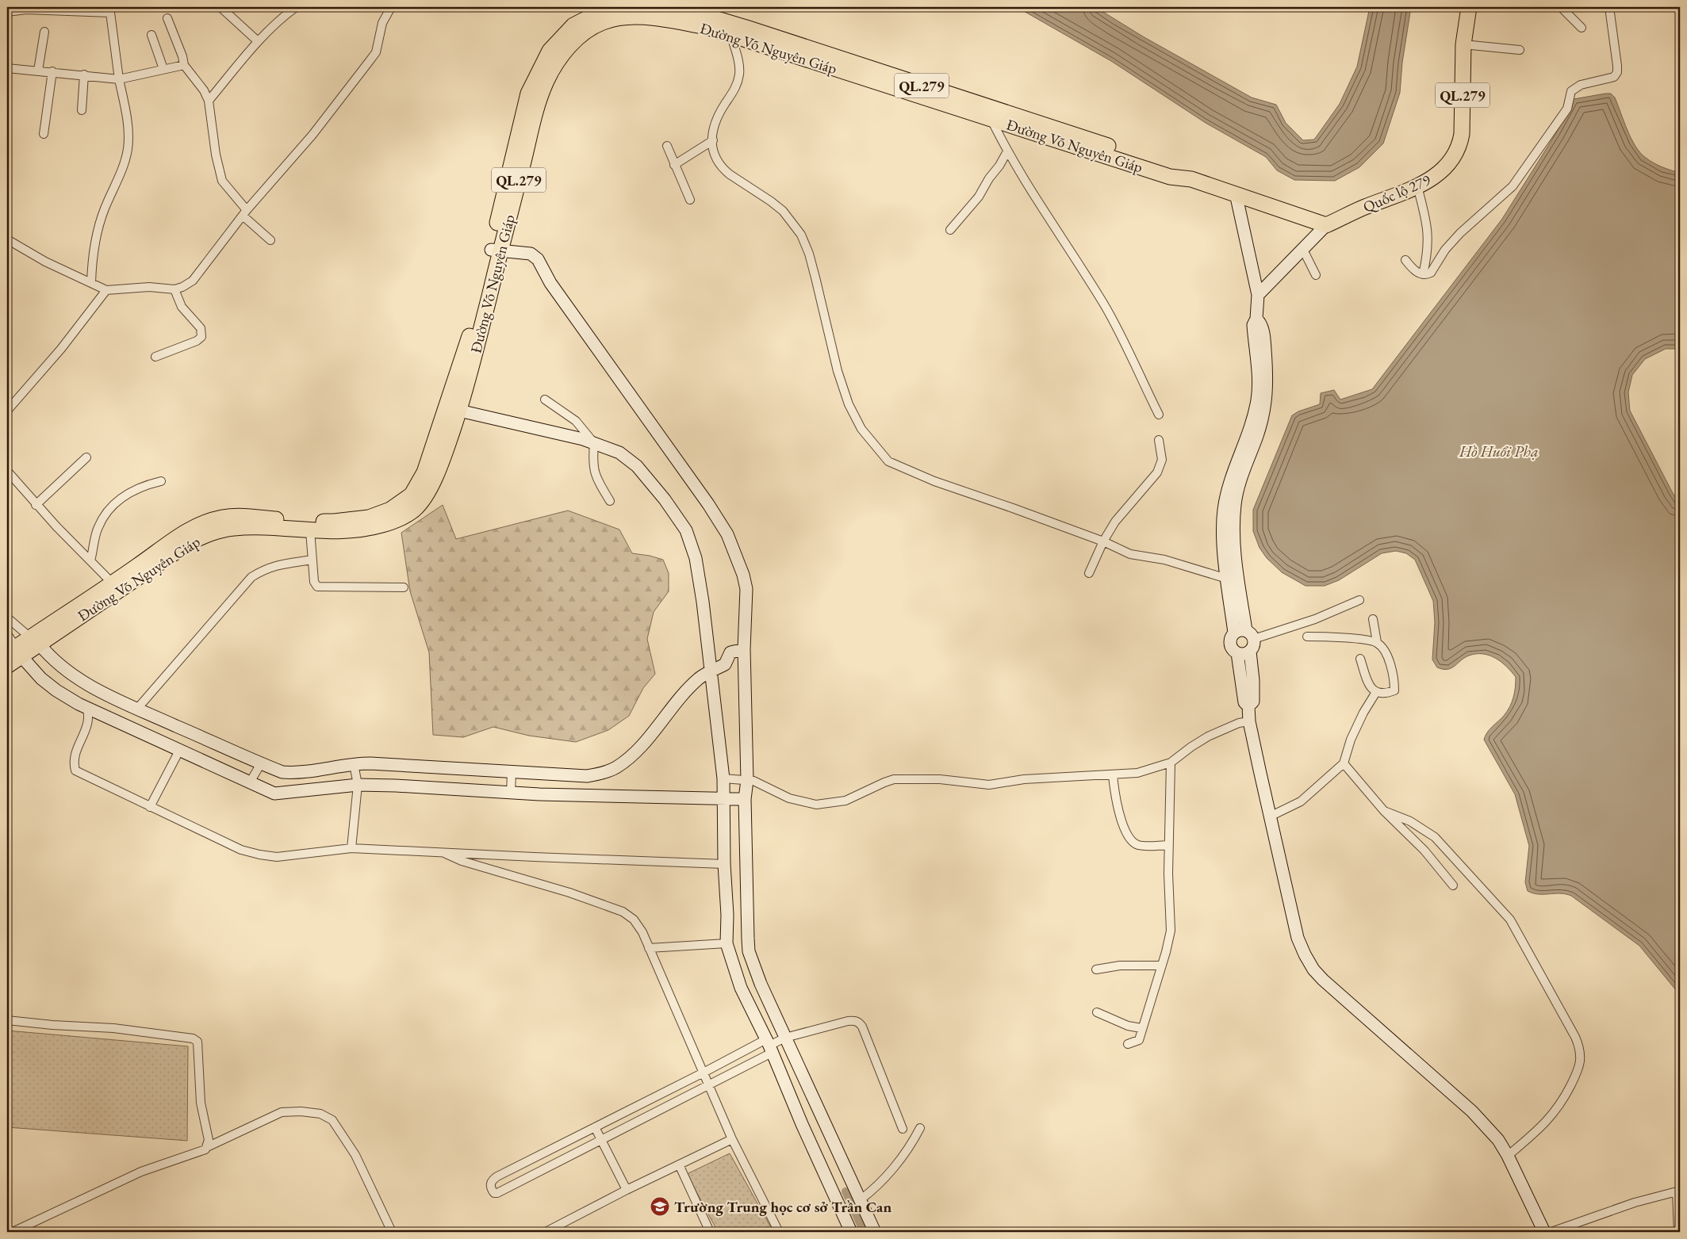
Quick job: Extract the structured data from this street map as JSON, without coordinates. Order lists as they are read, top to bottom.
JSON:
{
  "streets": {
    "highway": ["Đường Võ Nguyên Giáp", "QL.279", "Quốc lộ 279"]
  },
  "crossings": [
    ["Đường Võ Nguyên Giáp", "QL.279"],
    ["QL.279", "Quốc lộ 279"]
  ],
  "water": ["Hồ Huổi Phạ"],
  "places": {
    "school or university": ["Trường Trung học cơ sở Trần Can"]
  }
}
